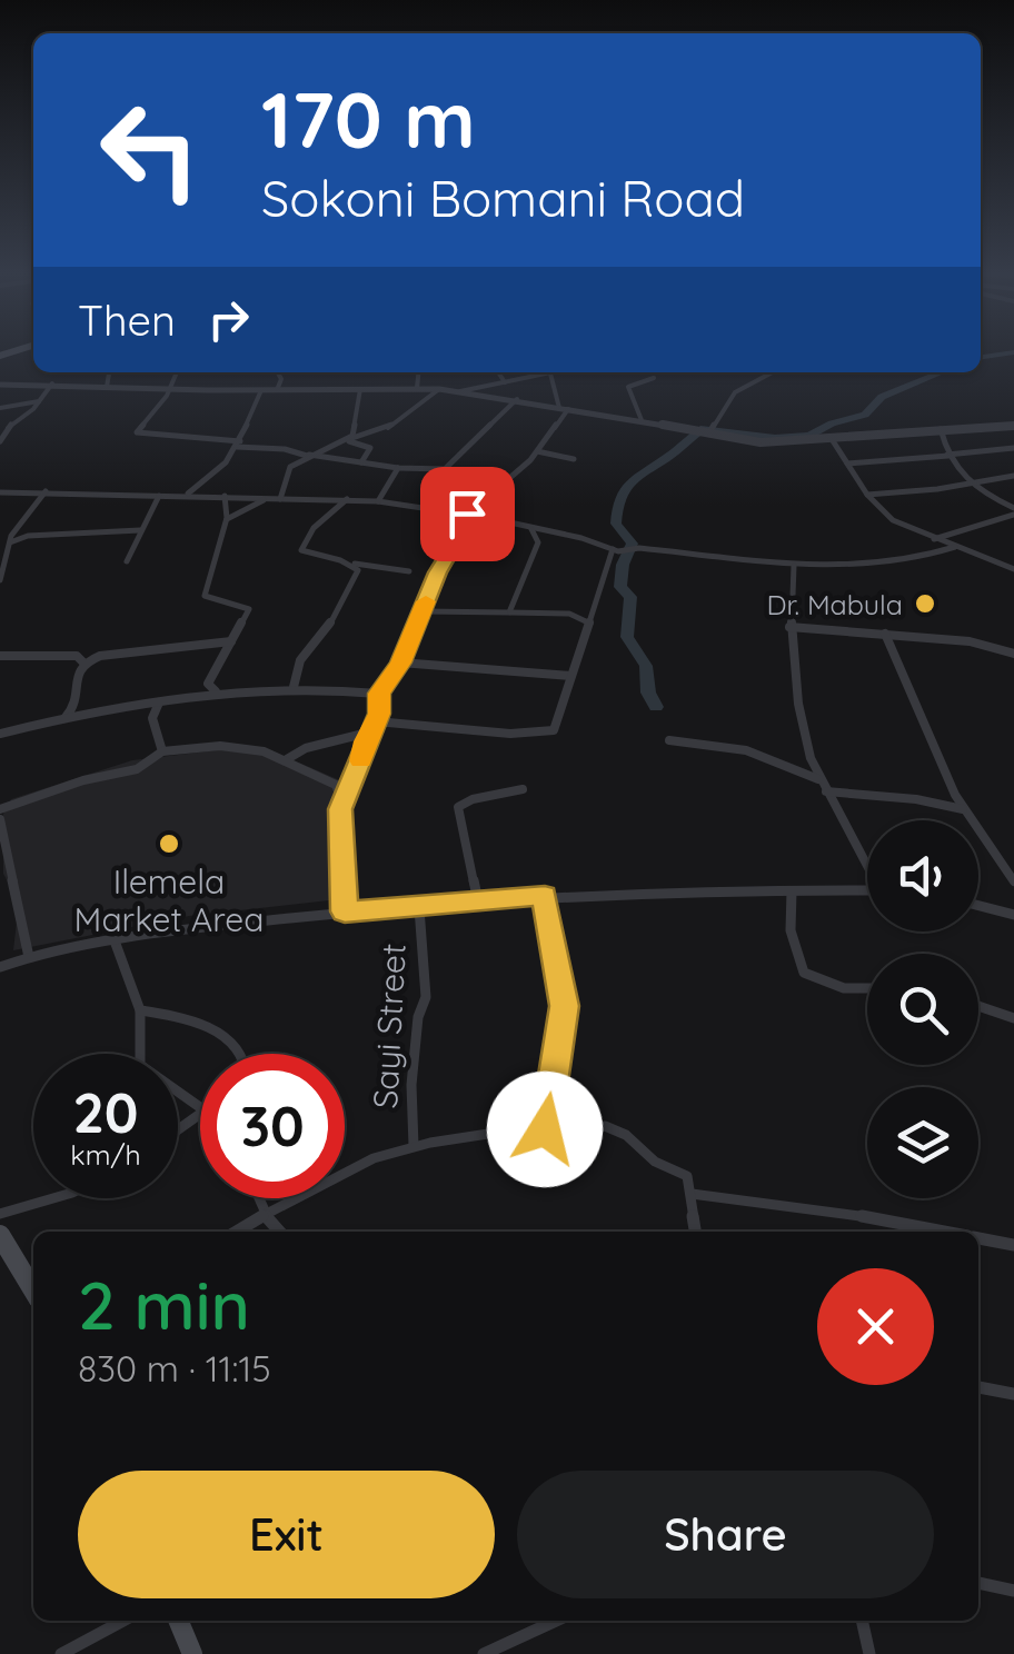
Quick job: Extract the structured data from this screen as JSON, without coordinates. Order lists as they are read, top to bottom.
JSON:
{
  "streets": {
    "street": ["Sayi Street"]
  },
  "places": ["Dr. Mabula", "Ilemela Market Area"],
  "page": {
    "turn": ["170 m", "Sokoni Bomani Road"],
    "then": "Then",
    "speed": "20 km/h",
    "limit": "30",
    "heading": ["2 min", "830 m · 11:15"],
    "buttons": ["Exit", "Share"]
  }
}
